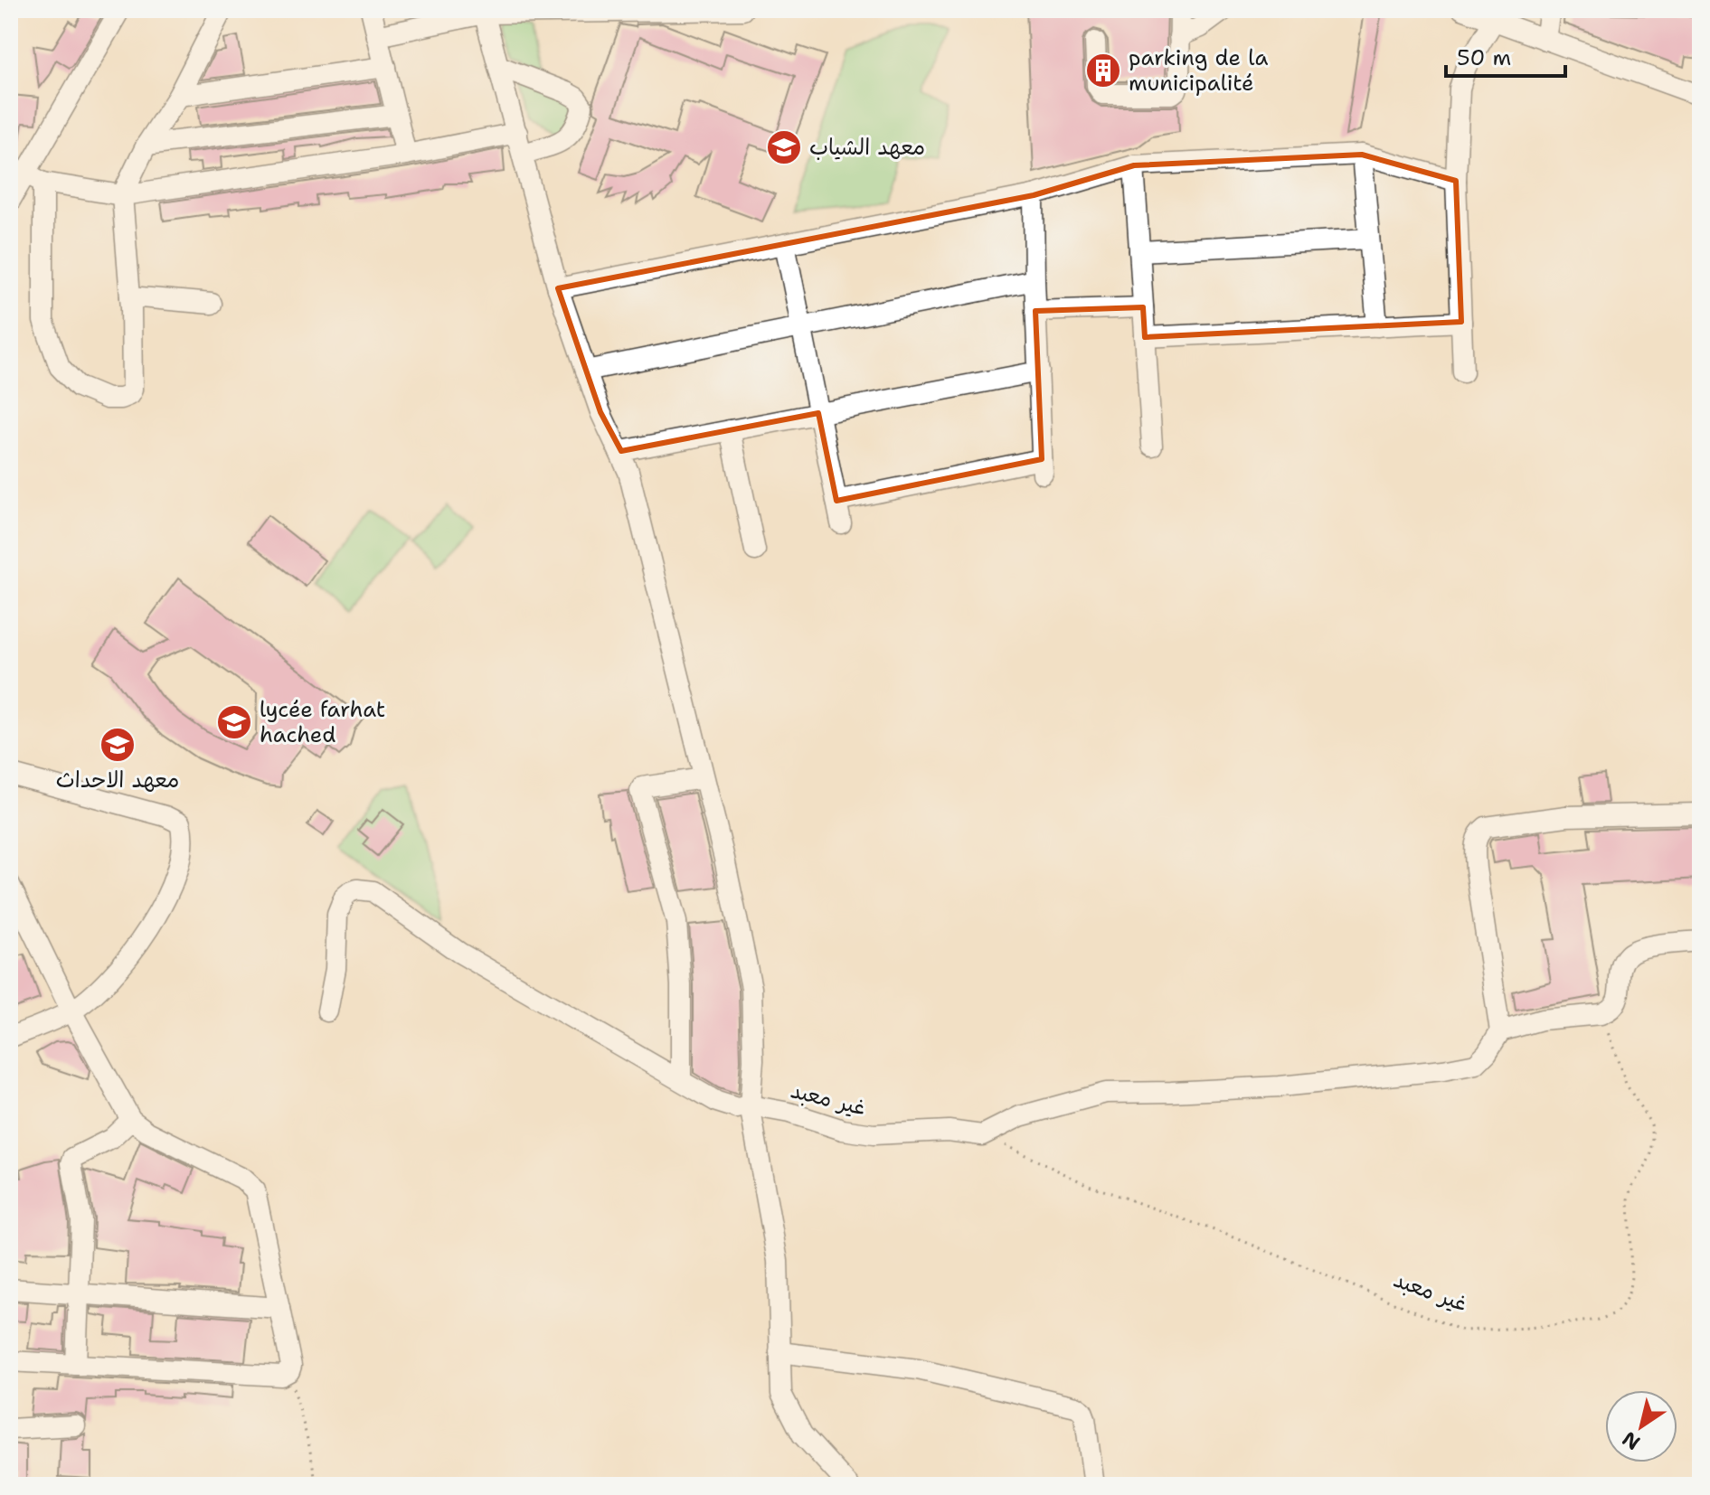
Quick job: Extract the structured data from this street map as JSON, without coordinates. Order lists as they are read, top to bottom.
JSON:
{
  "streets": {
    "street": ["غير معبد"]
  },
  "places": {
    "building": ["parking de la municipalité"],
    "school or university": ["معهد الشياب", "lycée farhat hached", "معهد الاحداث"]
  },
  "scale_bar": "50 m",
  "north": "bottom left"
}
